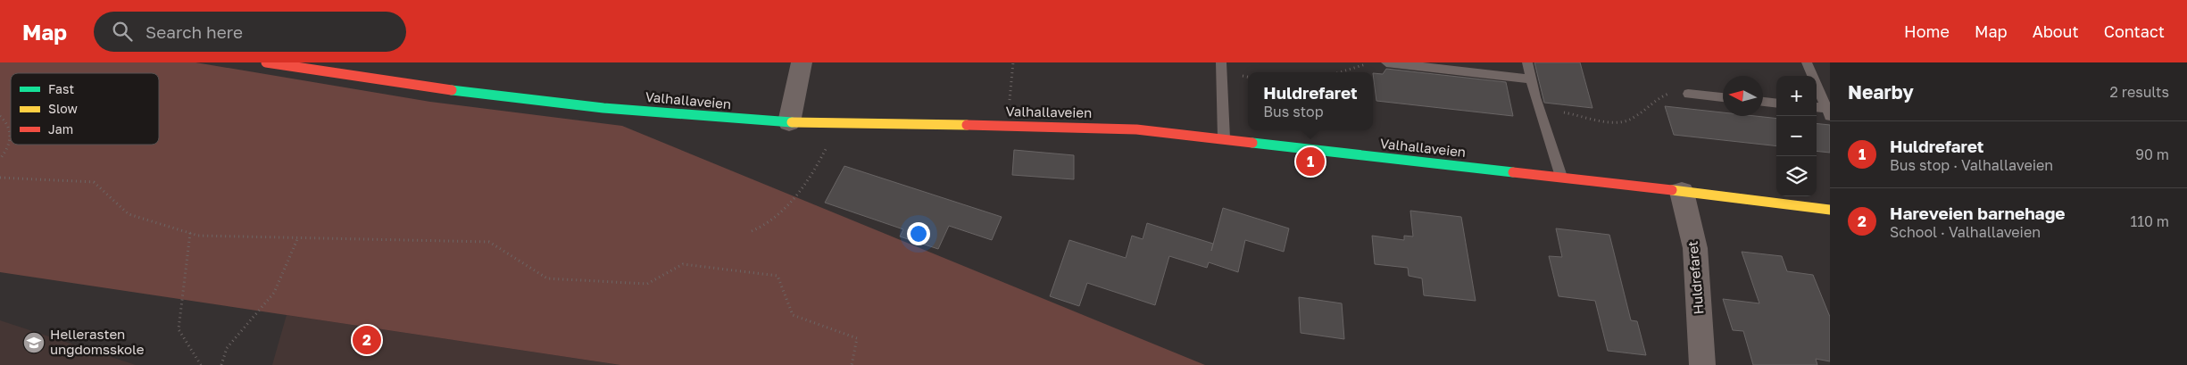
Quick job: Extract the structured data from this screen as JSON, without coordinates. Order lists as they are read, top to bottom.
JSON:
{
  "streets": {
    "street": ["Valhallaveien", "Huldrefaret"]
  },
  "crossings": [
    ["Valhallaveien", "Huldrefaret"]
  ],
  "places": {
    "school or university": ["Hellerasten ungdomsskole"]
  },
  "legend": ["Fast", "Slow", "Jam"],
  "north": "left",
  "page": {
    "header": "Map",
    "search": "Search here",
    "nav": [
      "Home",
      "Map",
      "About",
      "Contact"
    ],
    "heading": ["Nearby", "2 results"],
    "popup": ["Huldrefaret", "Bus stop"],
    "map_buttons": ["+", "−"],
    "list": [
      {
        "mark": "1",
        "name": "Huldrefaret",
        "note": "Bus stop · Valhallaveien",
        "value": "90 m"
      },
      {
        "mark": "2",
        "name": "Hareveien barnehage",
        "note": "School · Valhallaveien",
        "value": "110 m"
      }
    ],
    "pins": ["1", "2"]
  }
}
